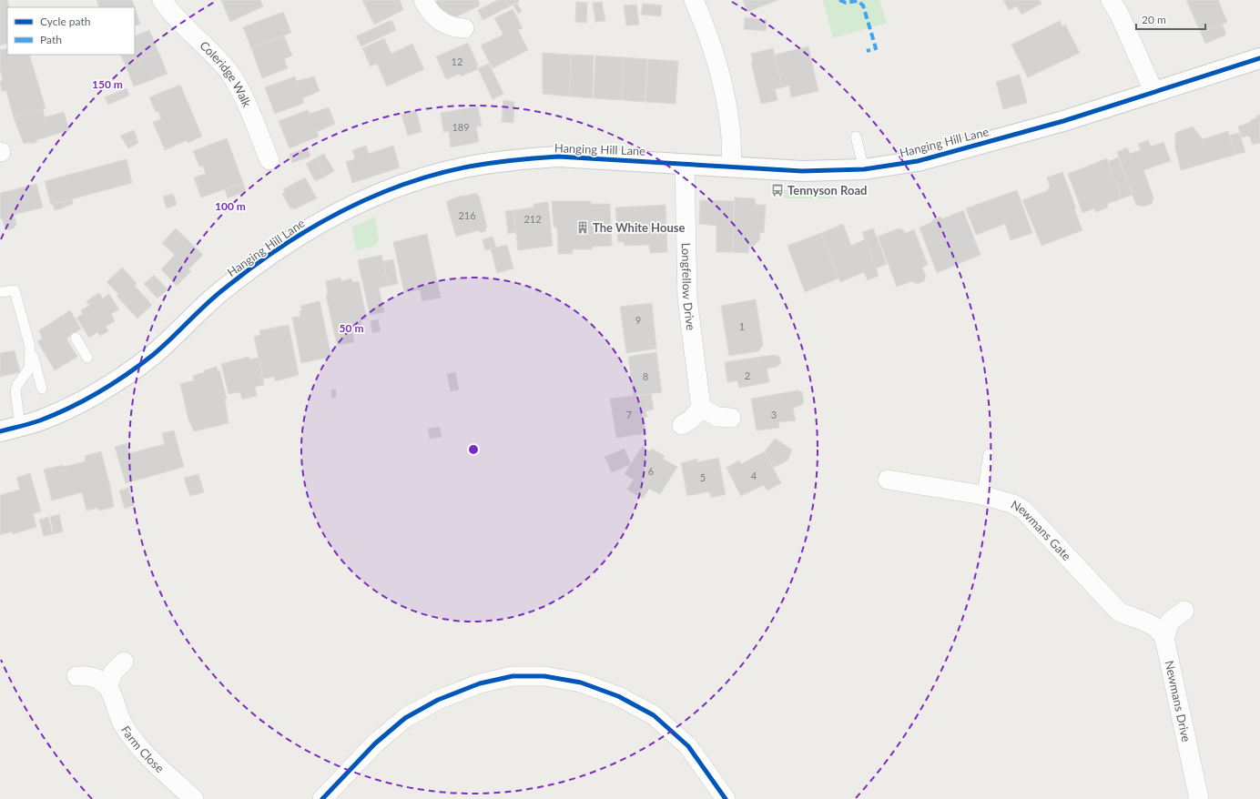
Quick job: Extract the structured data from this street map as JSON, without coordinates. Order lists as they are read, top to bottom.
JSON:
{
  "streets": {
    "street": [
      "Coleridge Walk",
      "Hanging Hill Lane",
      "Longfellow Drive",
      "Newmans Gate",
      "Newmans Drive",
      "Farm Close"
    ]
  },
  "crossings": [
    ["Hanging Hill Lane", "Longfellow Drive"],
    ["Newmans Gate", "Newmans Drive"]
  ],
  "places": {
    "bus stop": ["Tennyson Road"],
    "building": ["The White House"]
  },
  "house_numbers": [
    "12",
    "189",
    "216",
    "212",
    "9",
    "1",
    "2",
    "8",
    "7",
    "3",
    "6",
    "4",
    "5"
  ],
  "legend": ["Cycle path", "Path"],
  "scale_bar": "20 m",
  "rings": ["150 m", "100 m", "50 m"]
}
